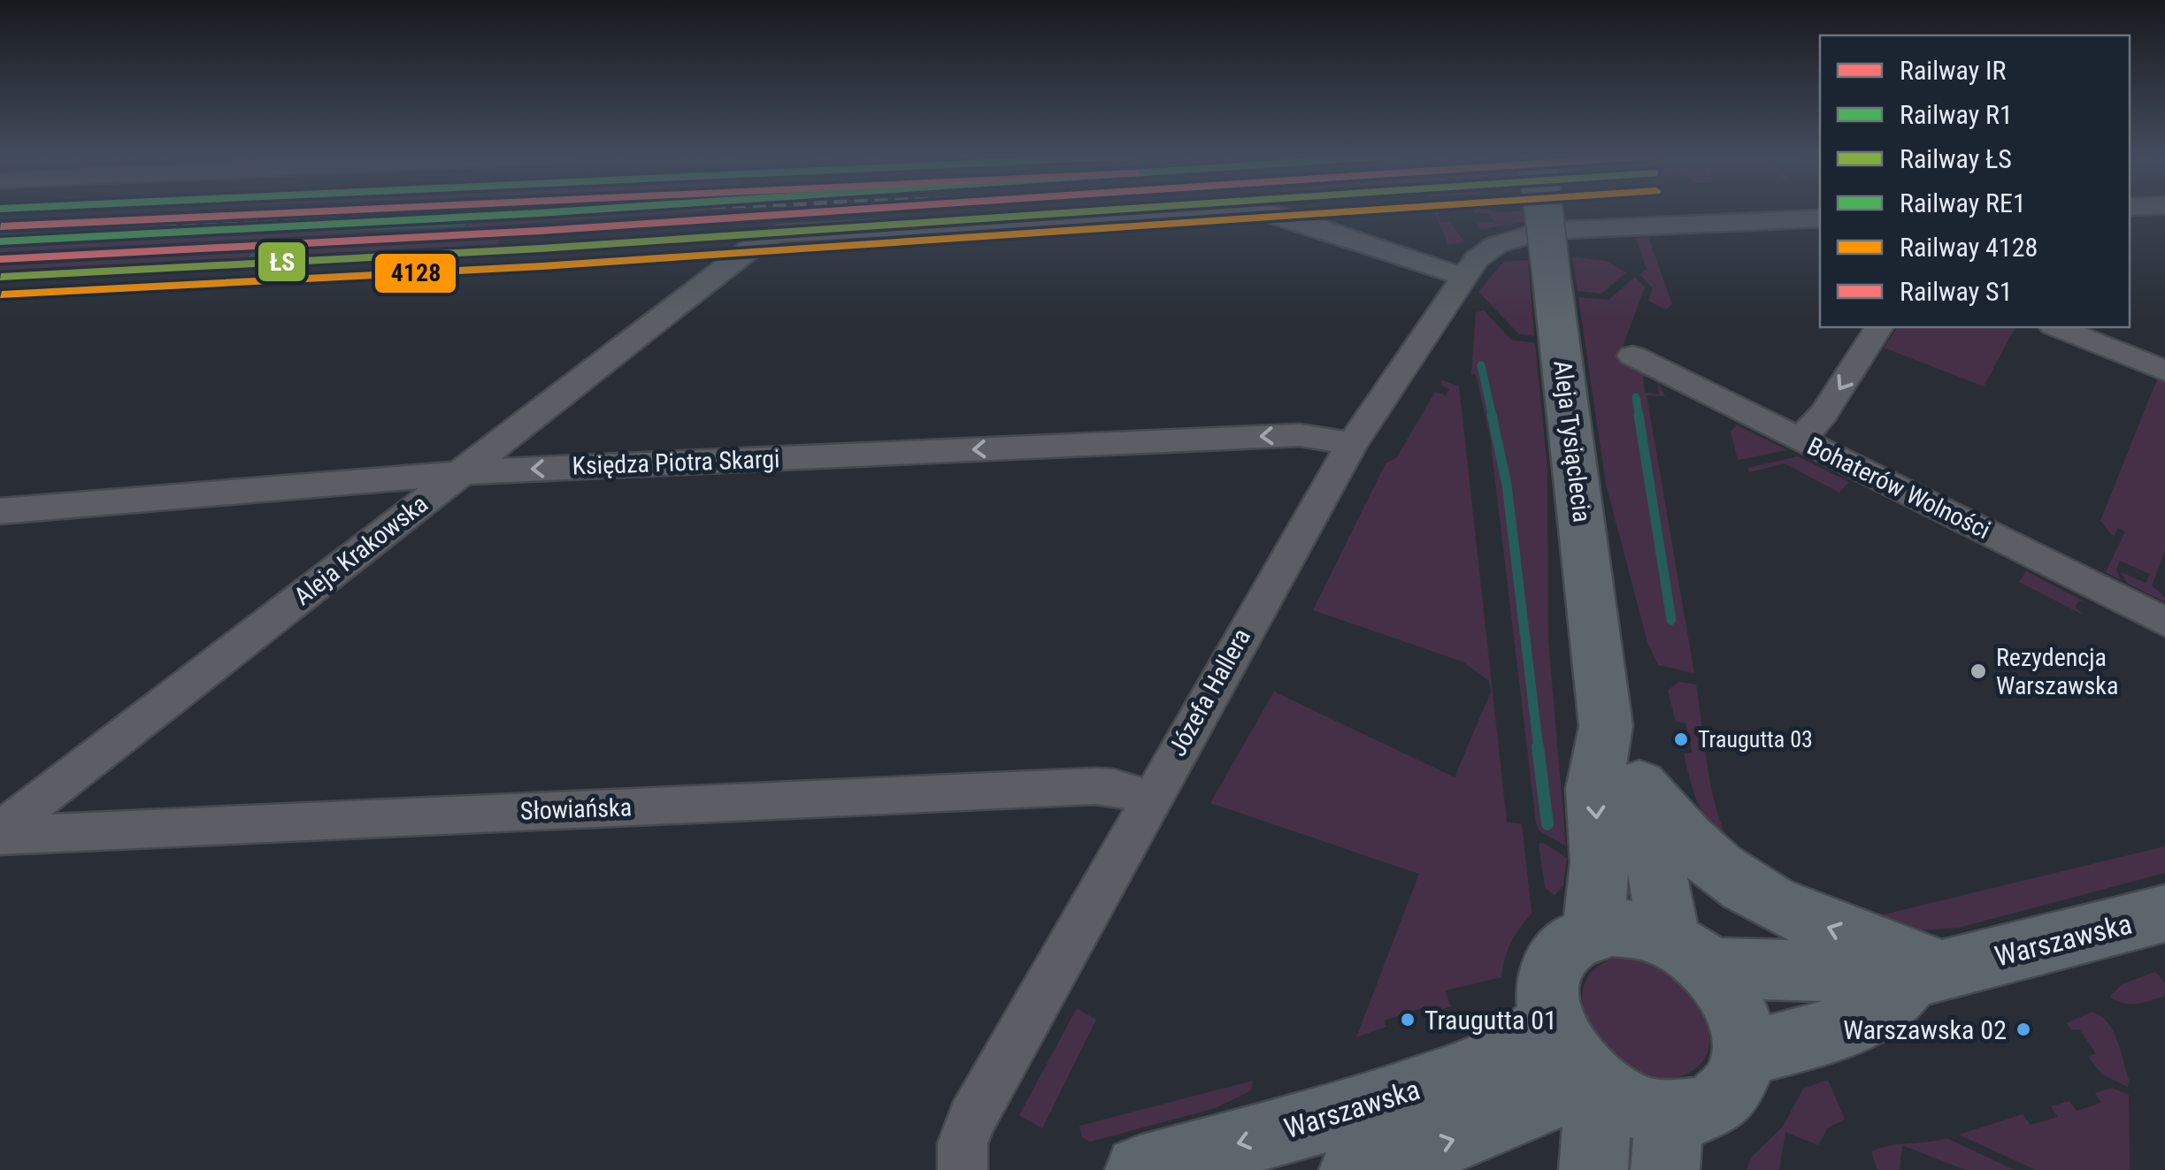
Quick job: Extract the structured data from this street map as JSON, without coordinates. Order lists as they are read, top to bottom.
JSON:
{
  "streets": {
    "street": [
      "Aleja Tysiąclecia",
      "Księdza Piotra Skargi",
      "Bohaterów Wolności",
      "Aleja Krakowska",
      "Józefa Hallera",
      "Słowiańska",
      "Warszawska"
    ]
  },
  "crossings": [
    ["Aleja Tysiąclecia", "Warszawska"],
    ["Księdza Piotra Skargi", "Aleja Krakowska"],
    ["Księdza Piotra Skargi", "Józefa Hallera"],
    ["Aleja Krakowska", "Józefa Hallera"],
    ["Aleja Krakowska", "Słowiańska"],
    ["Józefa Hallera", "Słowiańska"]
  ],
  "one_way": ["Księdza Piotra Skargi"],
  "places": [
    "Rezydencja Warszawska",
    "Traugutta 03",
    "Traugutta 01",
    "Warszawska 02"
  ],
  "lines": [
    "rail line IR",
    "rail line ŁS",
    "rail line RE1",
    "rail line 4128",
    "rail line S1"
  ],
  "legend": [
    "Railway IR",
    "Railway R1",
    "Railway ŁS",
    "Railway RE1",
    "Railway 4128",
    "Railway S1"
  ]
}
